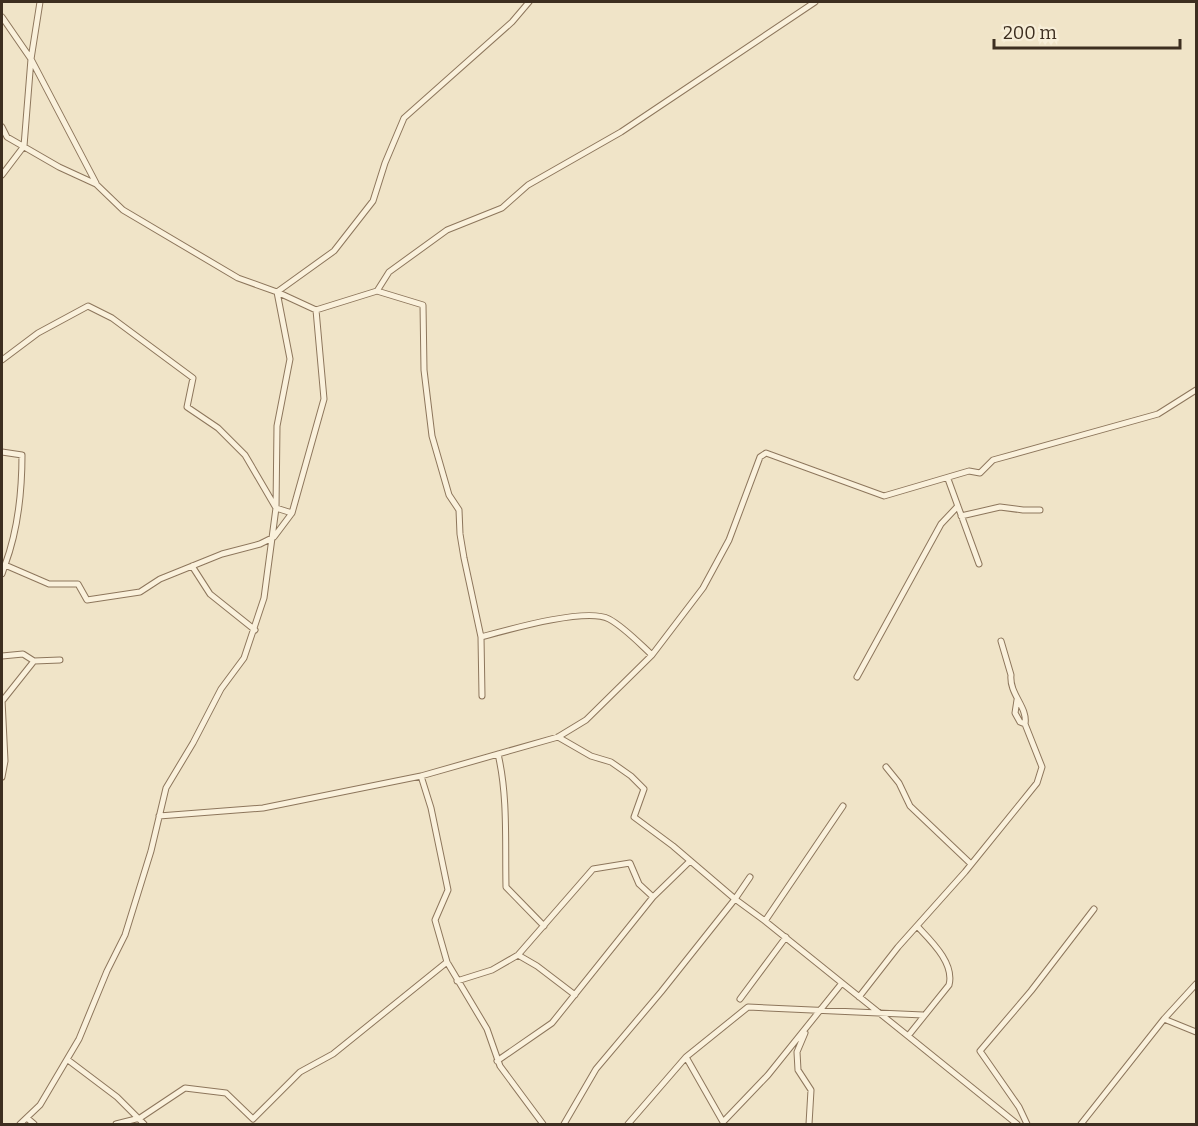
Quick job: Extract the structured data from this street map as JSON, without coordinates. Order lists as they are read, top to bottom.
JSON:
{
  "scale_bar": "200 m"
}
